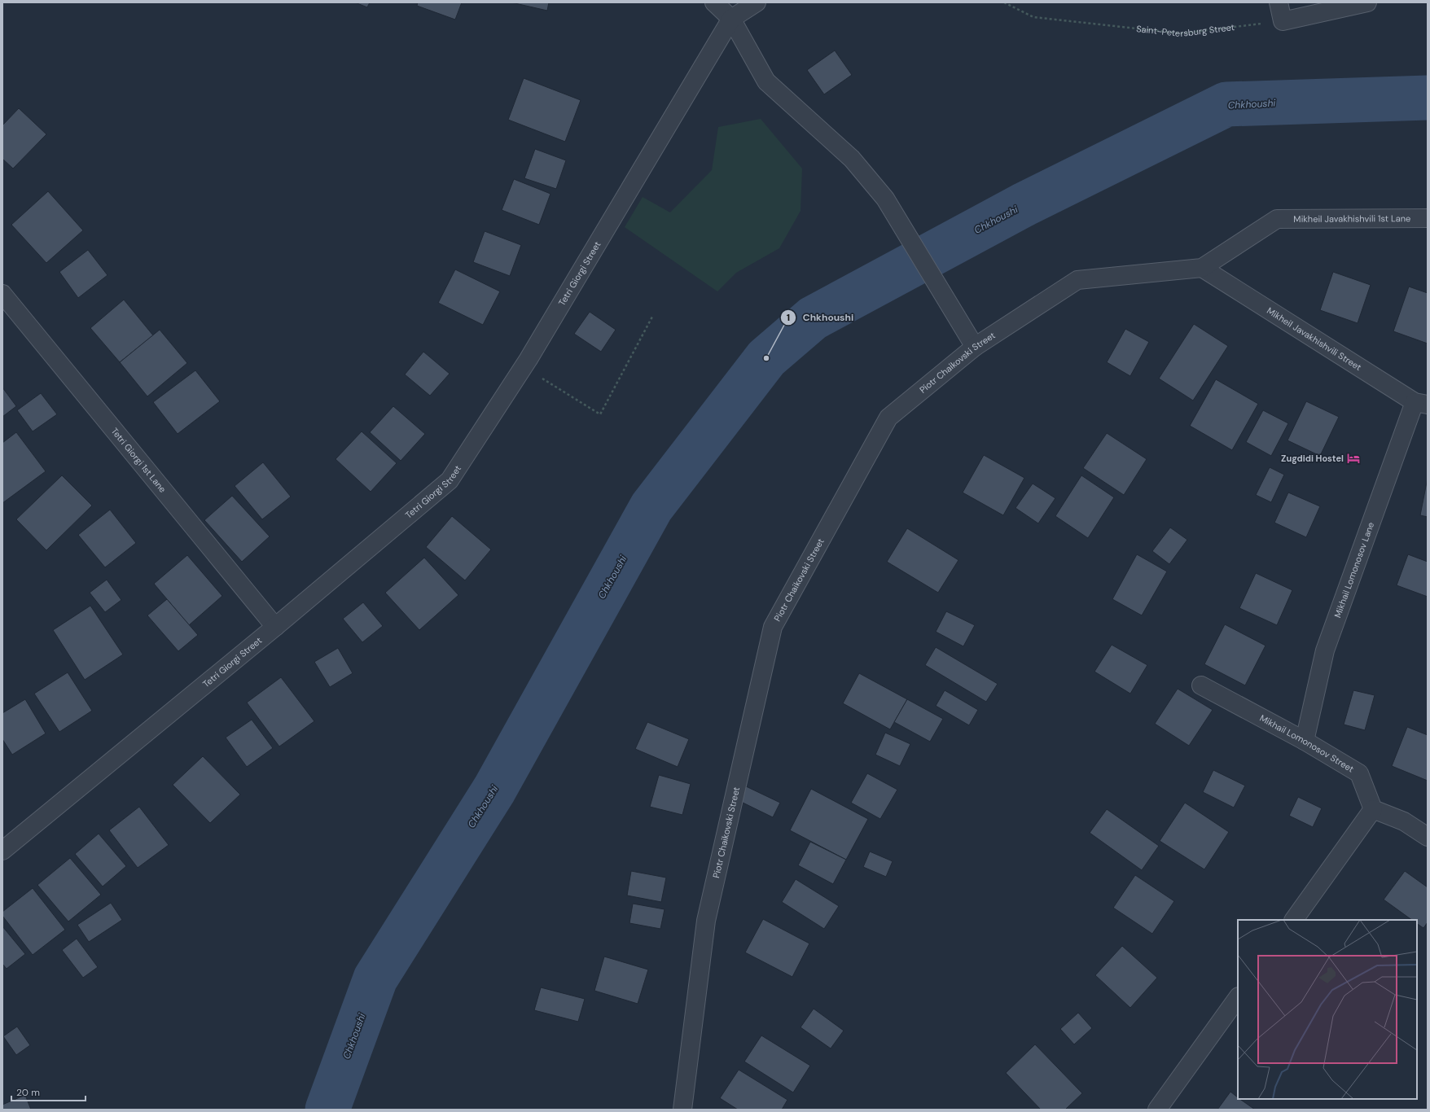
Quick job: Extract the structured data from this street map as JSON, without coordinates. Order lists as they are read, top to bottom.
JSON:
{
  "streets": {
    "street": [
      "Mikheil Javakhishvili 1st Lane",
      "Tetri Giorgi Street",
      "Mikheil Javakhishvili Street",
      "Piotr Chaikovski Street",
      "Tetri Giorgi 1st Lane",
      "Mikhail Lomonosov Lane",
      "Mikhail Lomonosov Street"
    ],
    "path": ["Saint-Petersburg Street"]
  },
  "crossings": [
    ["Mikheil Javakhishvili 1st Lane", "Mikheil Javakhishvili Street"],
    ["Mikheil Javakhishvili 1st Lane", "Piotr Chaikovski Street"],
    ["Tetri Giorgi Street", "Tetri Giorgi 1st Lane"],
    ["Mikheil Javakhishvili Street", "Piotr Chaikovski Street"],
    ["Mikheil Javakhishvili Street", "Mikhail Lomonosov Lane"],
    ["Mikhail Lomonosov Lane", "Mikhail Lomonosov Street"]
  ],
  "water": ["Chkhoushi"],
  "places": {
    "other": ["Chkhoushi"],
    "hotel": ["Zugdidi Hostel"]
  },
  "scale_bar": "20 m"
}
